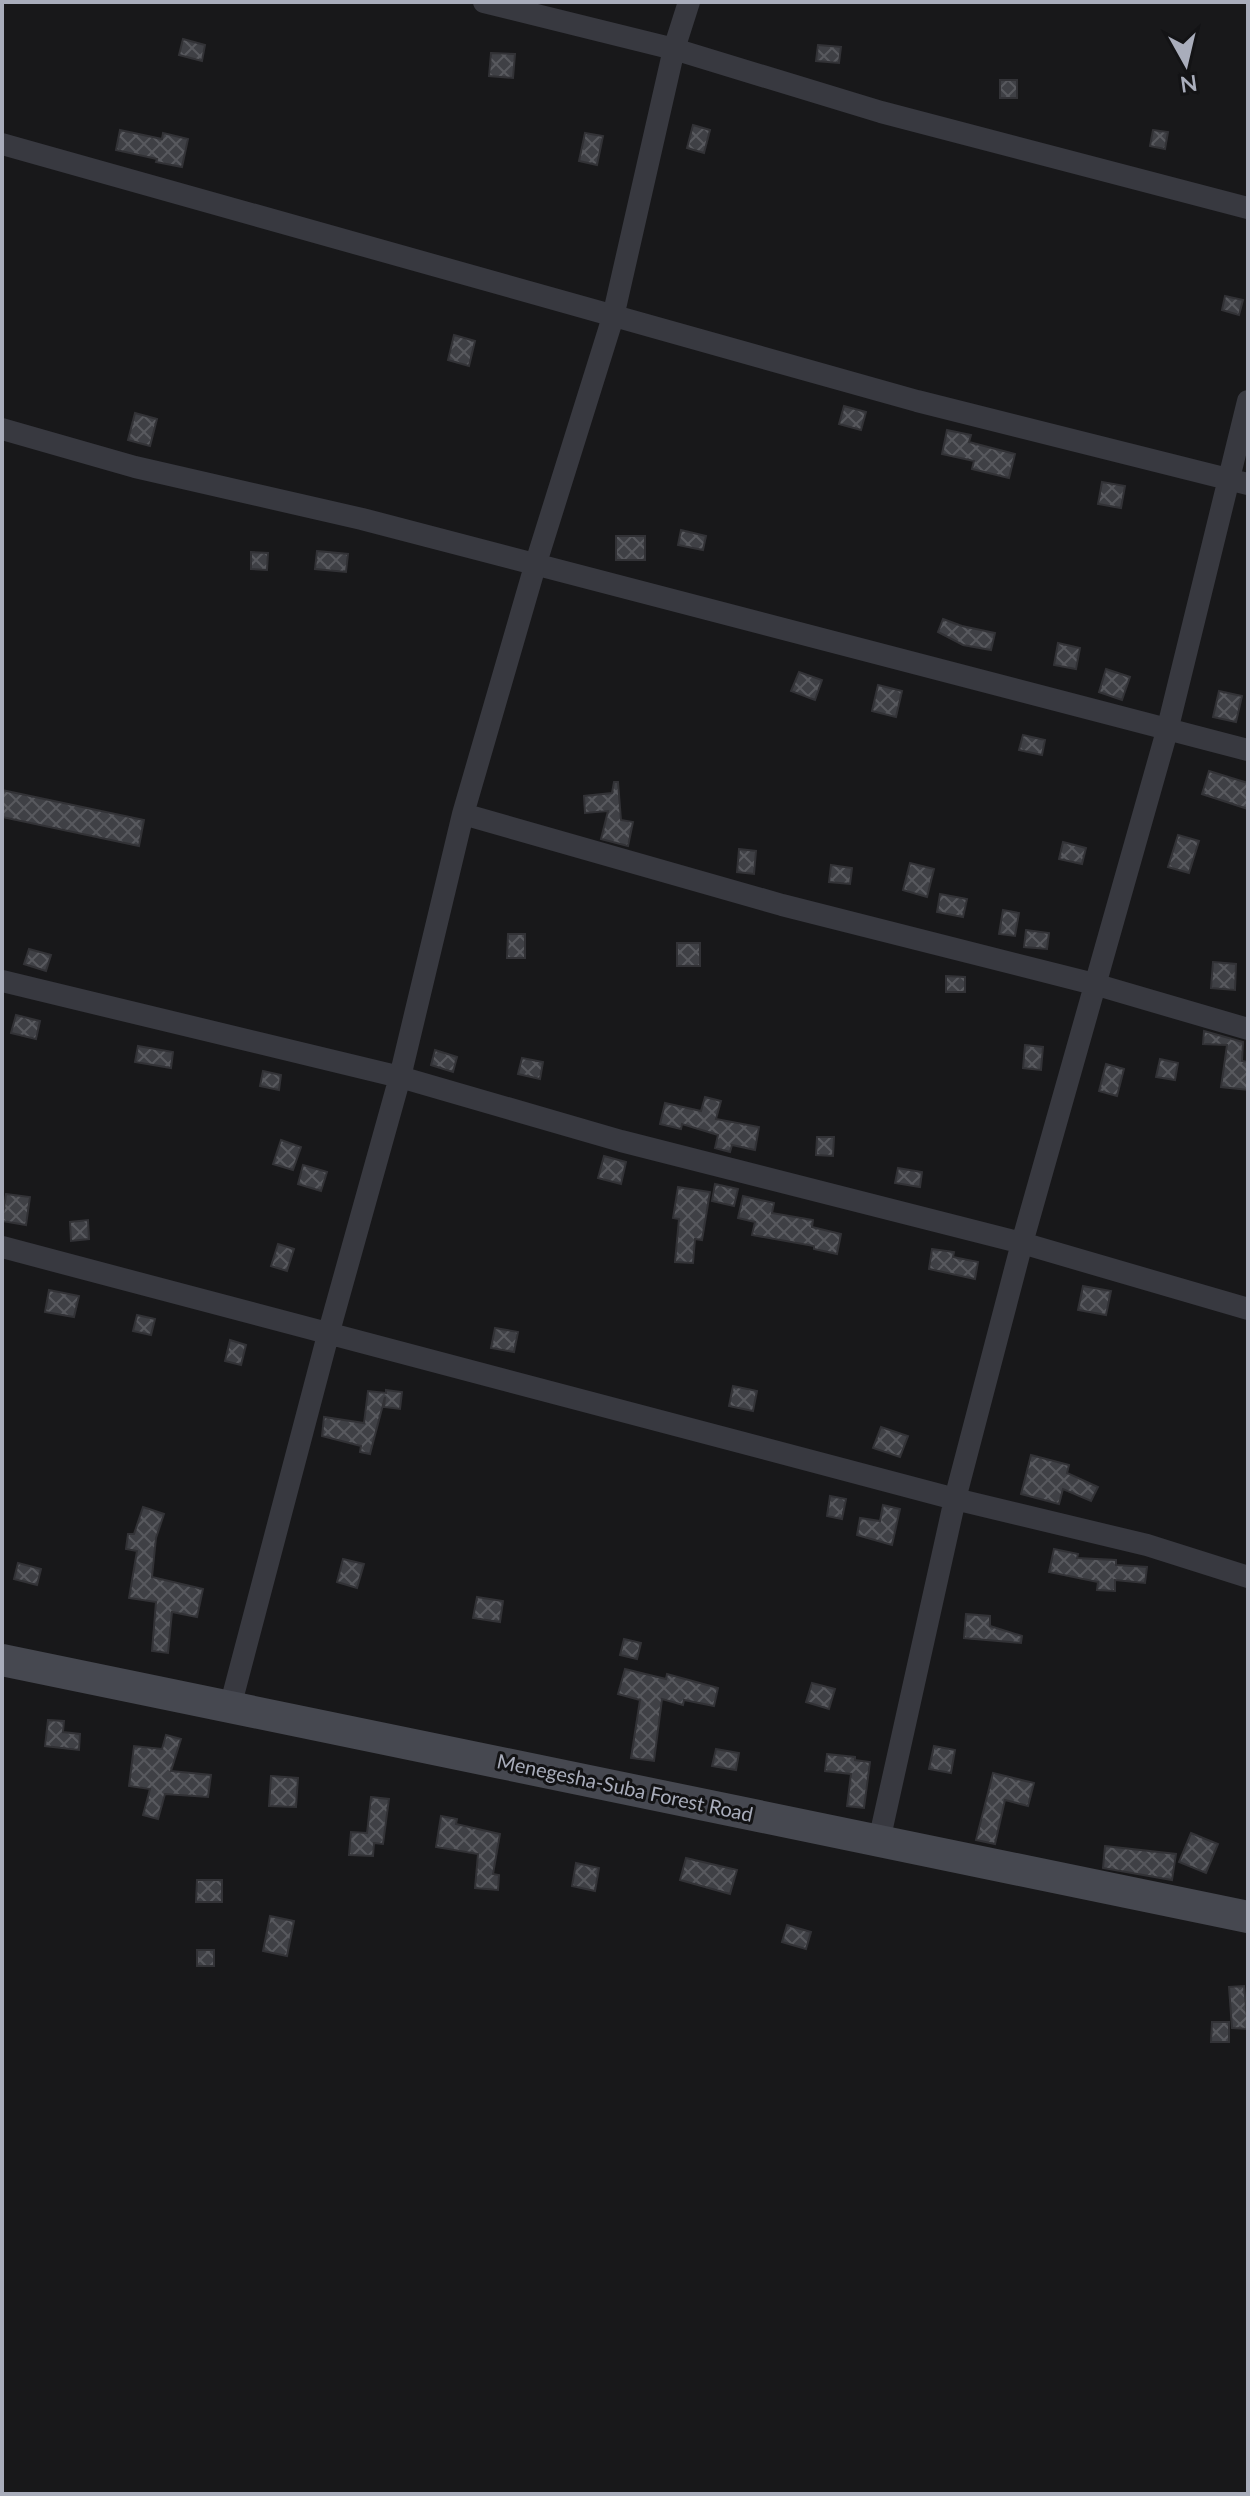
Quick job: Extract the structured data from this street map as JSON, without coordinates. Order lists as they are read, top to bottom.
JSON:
{
  "streets": {
    "street": ["Menegesha-Suba Forest Road"]
  },
  "north": "bottom"
}
